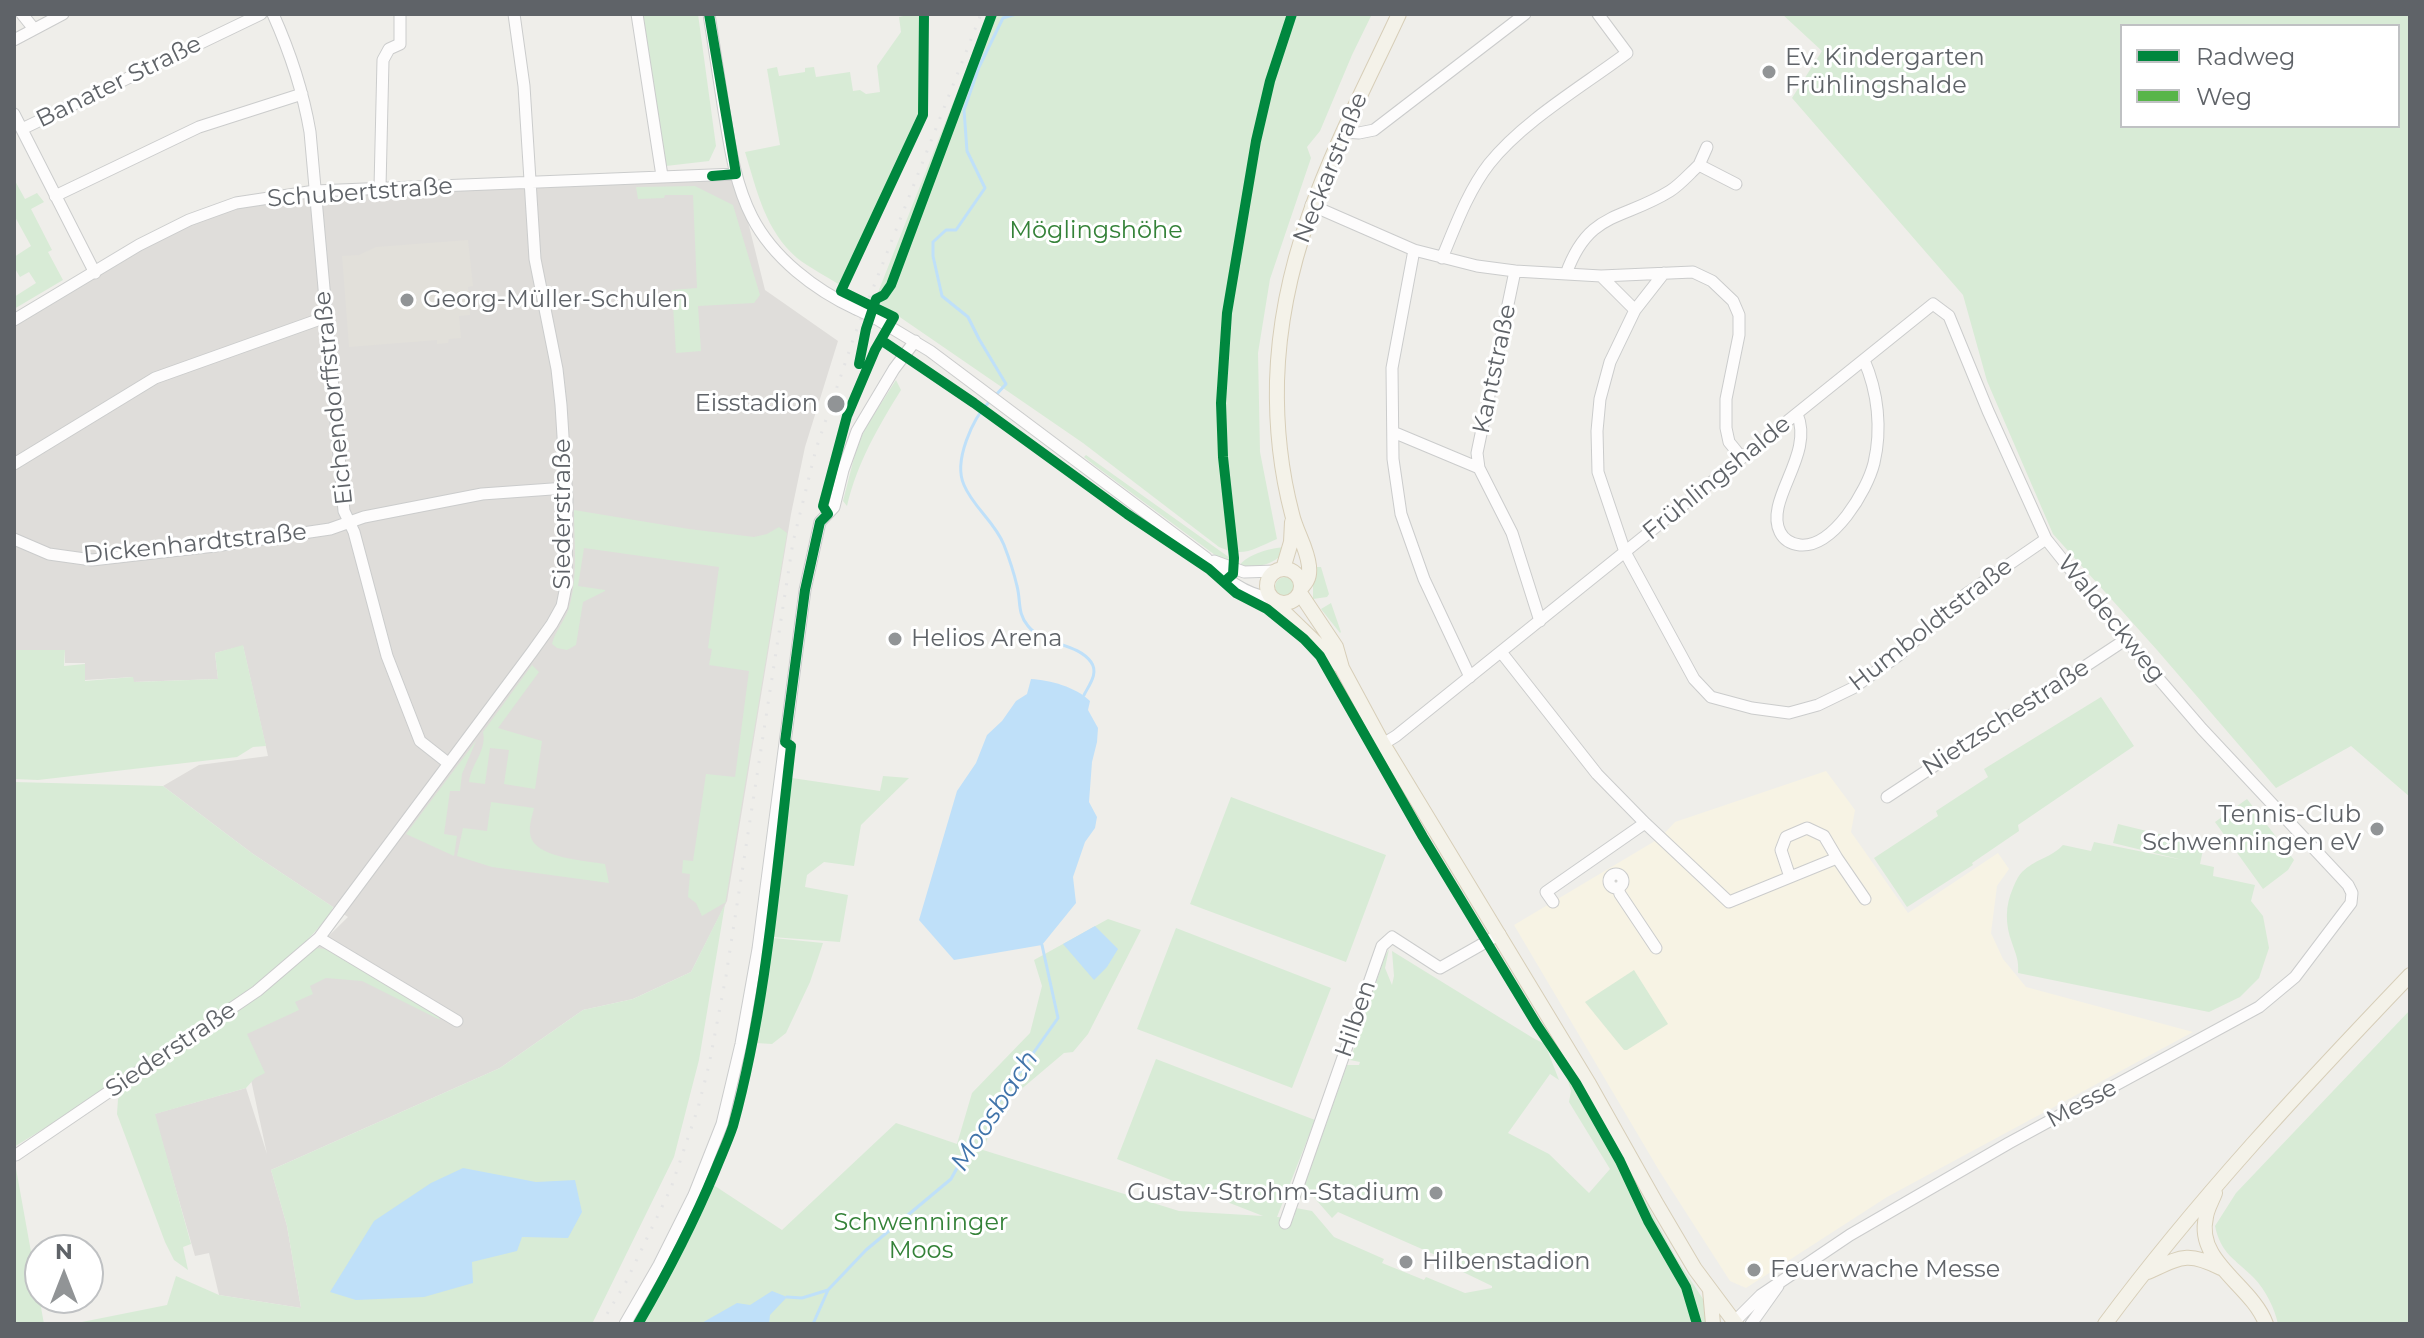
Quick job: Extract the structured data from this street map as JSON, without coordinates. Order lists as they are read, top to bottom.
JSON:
{
  "streets": {
    "main road": ["Neckarstraße"],
    "street": [
      "Banater Straße",
      "Schubertstraße",
      "Kantstraße",
      "Eichendorffstraße",
      "Frühlingshalde",
      "Siederstraße",
      "Dickenhardtstraße",
      "Waldeckweg",
      "Humboldtstraße",
      "Nietzschestraße",
      "Hilben",
      "Messe"
    ]
  },
  "crossings": [
    ["Schubertstraße", "Eichendorffstraße"],
    ["Schubertstraße", "Siederstraße"],
    ["Kantstraße", "Frühlingshalde"],
    ["Eichendorffstraße", "Siederstraße"],
    ["Eichendorffstraße", "Dickenhardtstraße"],
    ["Frühlingshalde", "Waldeckweg"],
    ["Frühlingshalde", "Humboldtstraße"],
    ["Siederstraße", "Dickenhardtstraße"],
    ["Waldeckweg", "Humboldtstraße"],
    ["Waldeckweg", "Nietzschestraße"],
    ["Waldeckweg", "Messe"]
  ],
  "water": ["Moosbach"],
  "parks": ["Möglingshöhe", "Schwenninger Moos"],
  "places": [
    "Ev. Kindergarten Frühlingshalde",
    "Georg-Müller-Schulen",
    "Eisstadion",
    "Helios Arena",
    "Tennis-Club Schwenningen eV",
    "Gustav-Strohm-Stadium",
    "Hilbenstadion",
    "Feuerwache Messe"
  ],
  "legend": ["Radweg", "Weg"],
  "north": "top"
}
